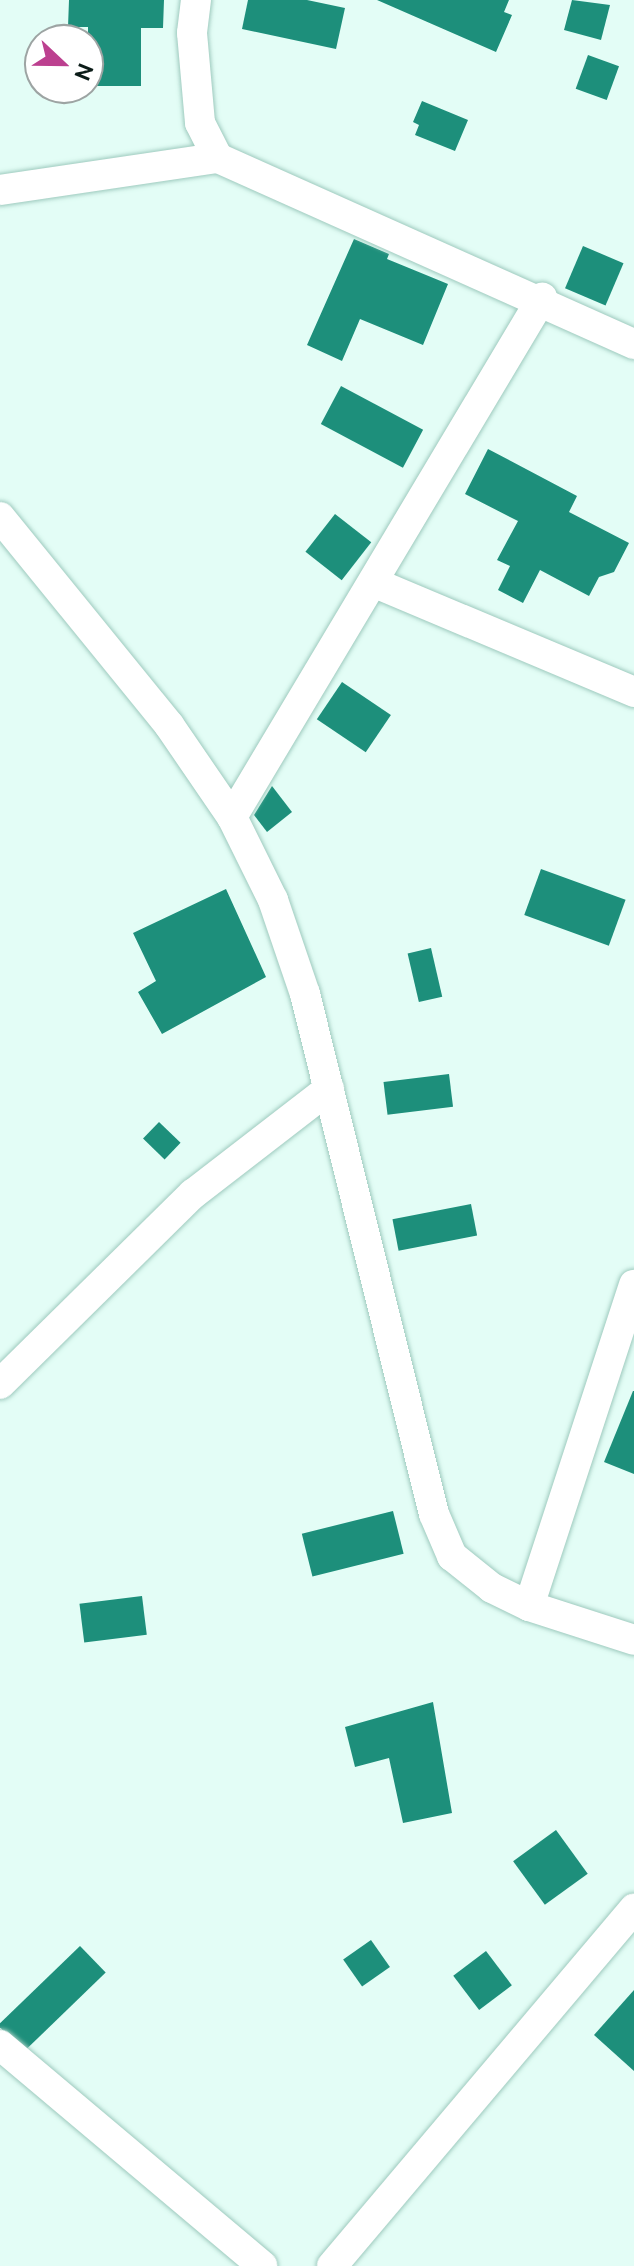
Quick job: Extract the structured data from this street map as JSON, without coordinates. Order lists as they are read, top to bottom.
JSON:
{
  "north": "right"
}
